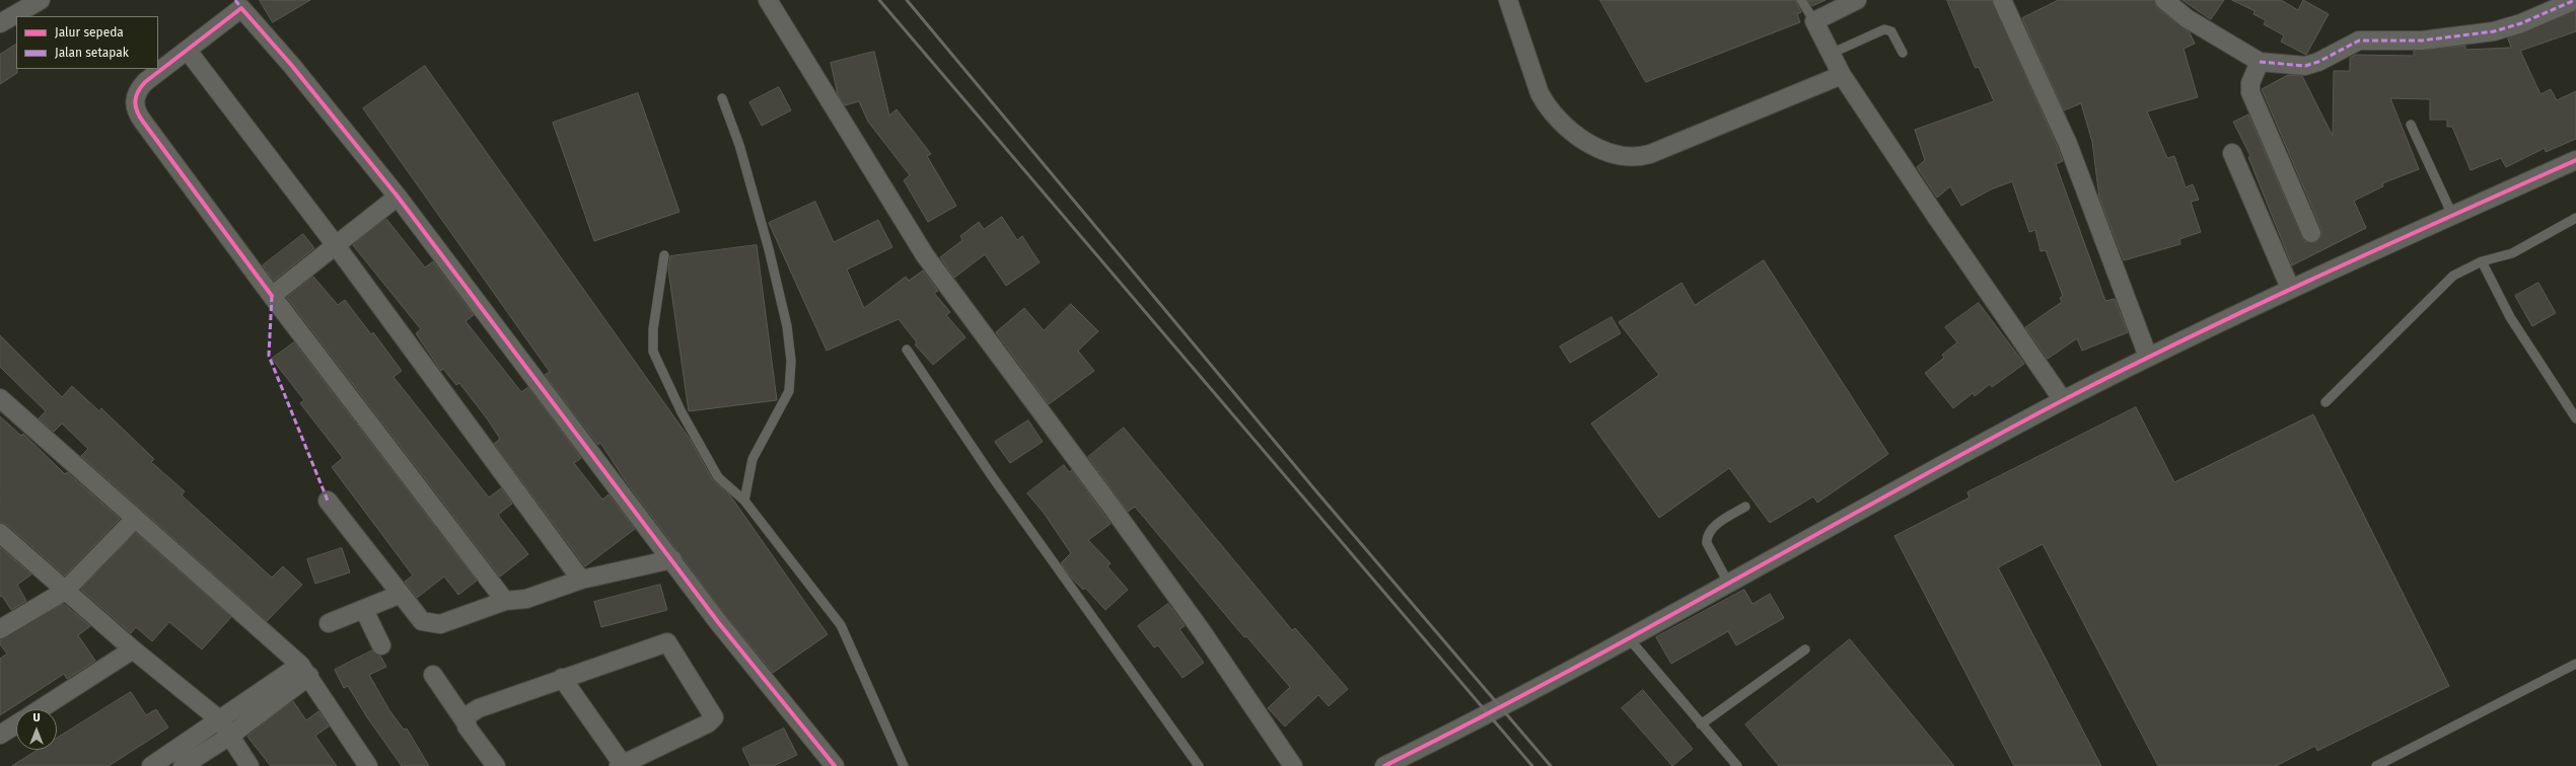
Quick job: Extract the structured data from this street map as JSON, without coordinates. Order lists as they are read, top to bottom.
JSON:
{
  "legend": ["Jalur sepeda", "Jalan setapak"],
  "north": "top"
}
